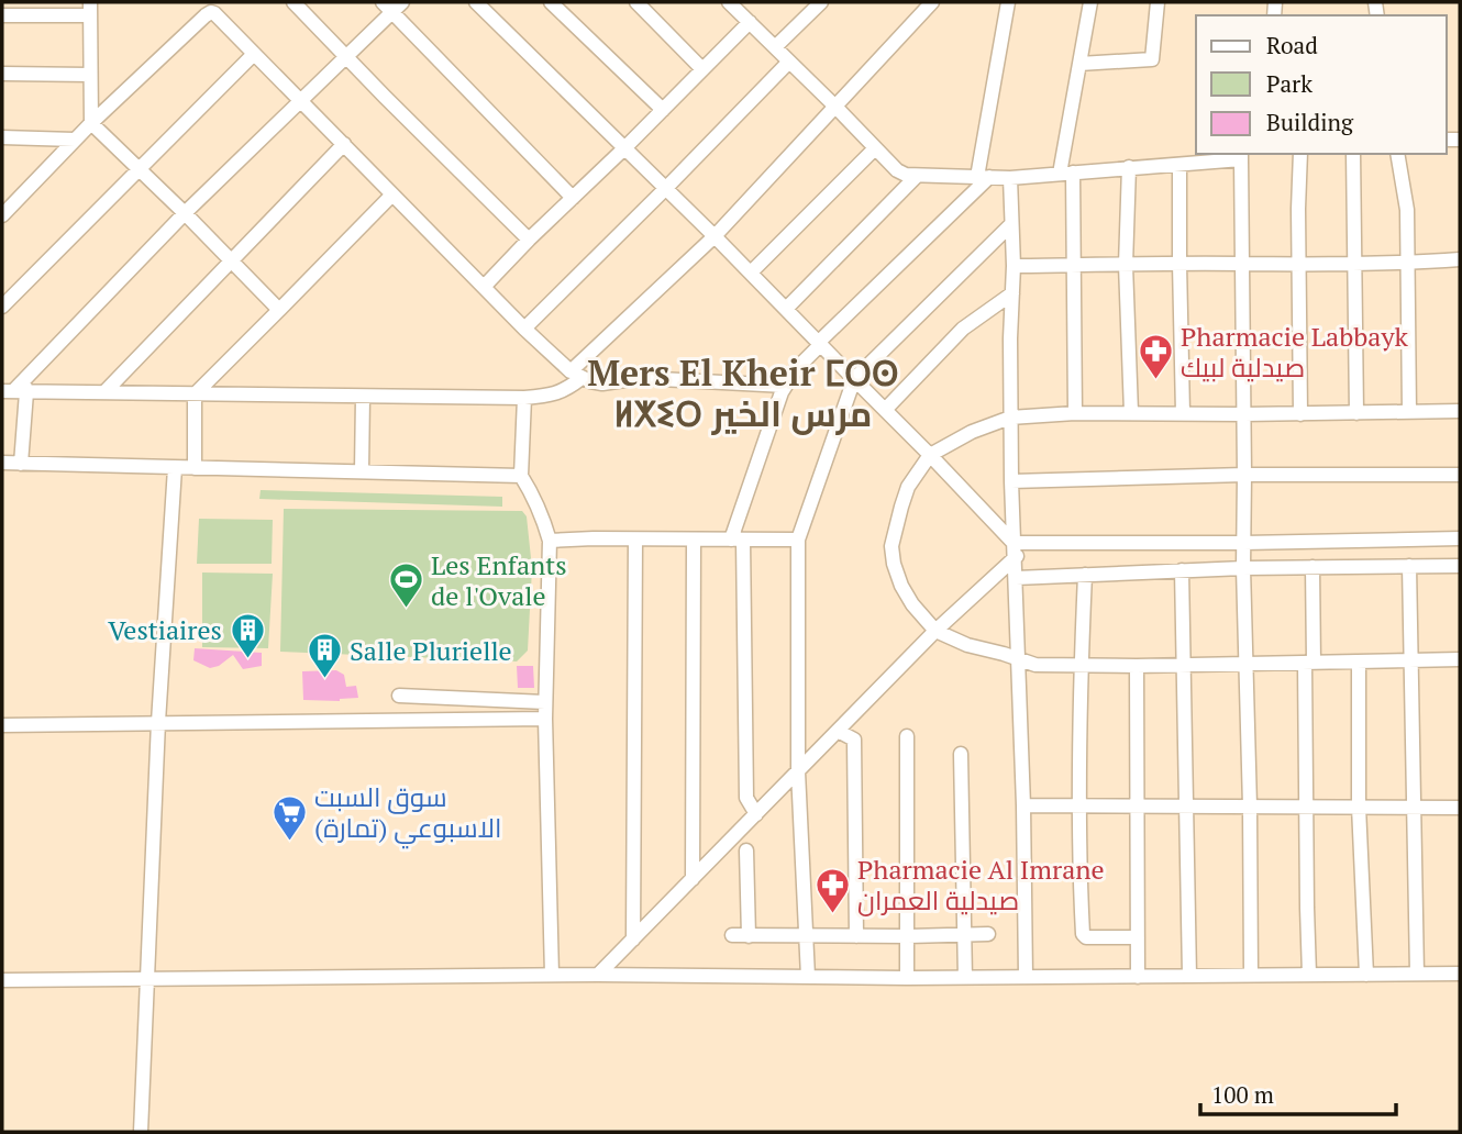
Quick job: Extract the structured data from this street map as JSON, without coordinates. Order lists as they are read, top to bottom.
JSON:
{
  "districts": ["Mers El Kheir ⵎⵔⵙ ⵍⵅⵉⵔ مرس الخير"],
  "places": {
    "pharmacy": ["Pharmacie Labbayk صيدلية لبيك", "Pharmacie Al Imrane صيدلية العمران"],
    "sports": ["Les Enfants de l'Ovale"],
    "building": ["Vestiaires", "Salle Plurielle"],
    "supermarket": ["سوق السبت الاسبوعي (تمارة)"]
  },
  "legend": ["Road", "Park", "Building"],
  "scale_bar": "100 m"
}
